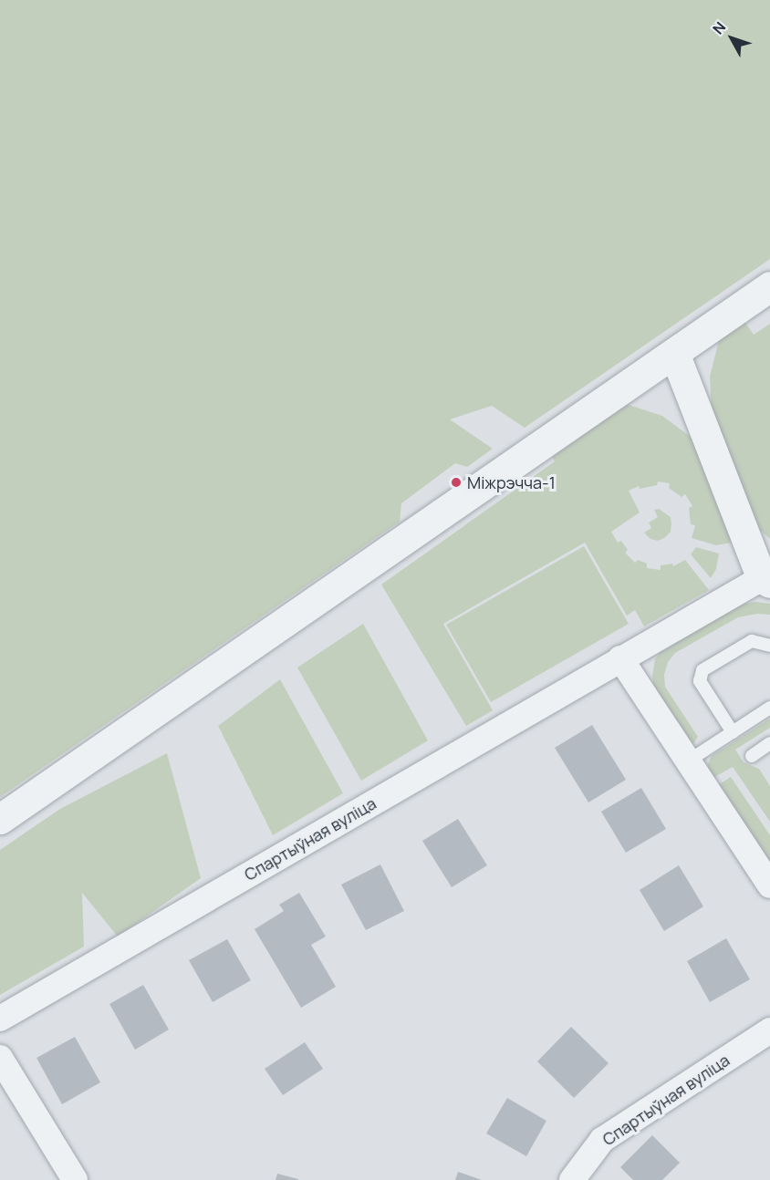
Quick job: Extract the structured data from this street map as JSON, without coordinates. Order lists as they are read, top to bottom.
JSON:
{
  "streets": {
    "street": ["Спартыўная вуліца"]
  },
  "places": ["Міжрэчча-1"],
  "north": "top left"
}
